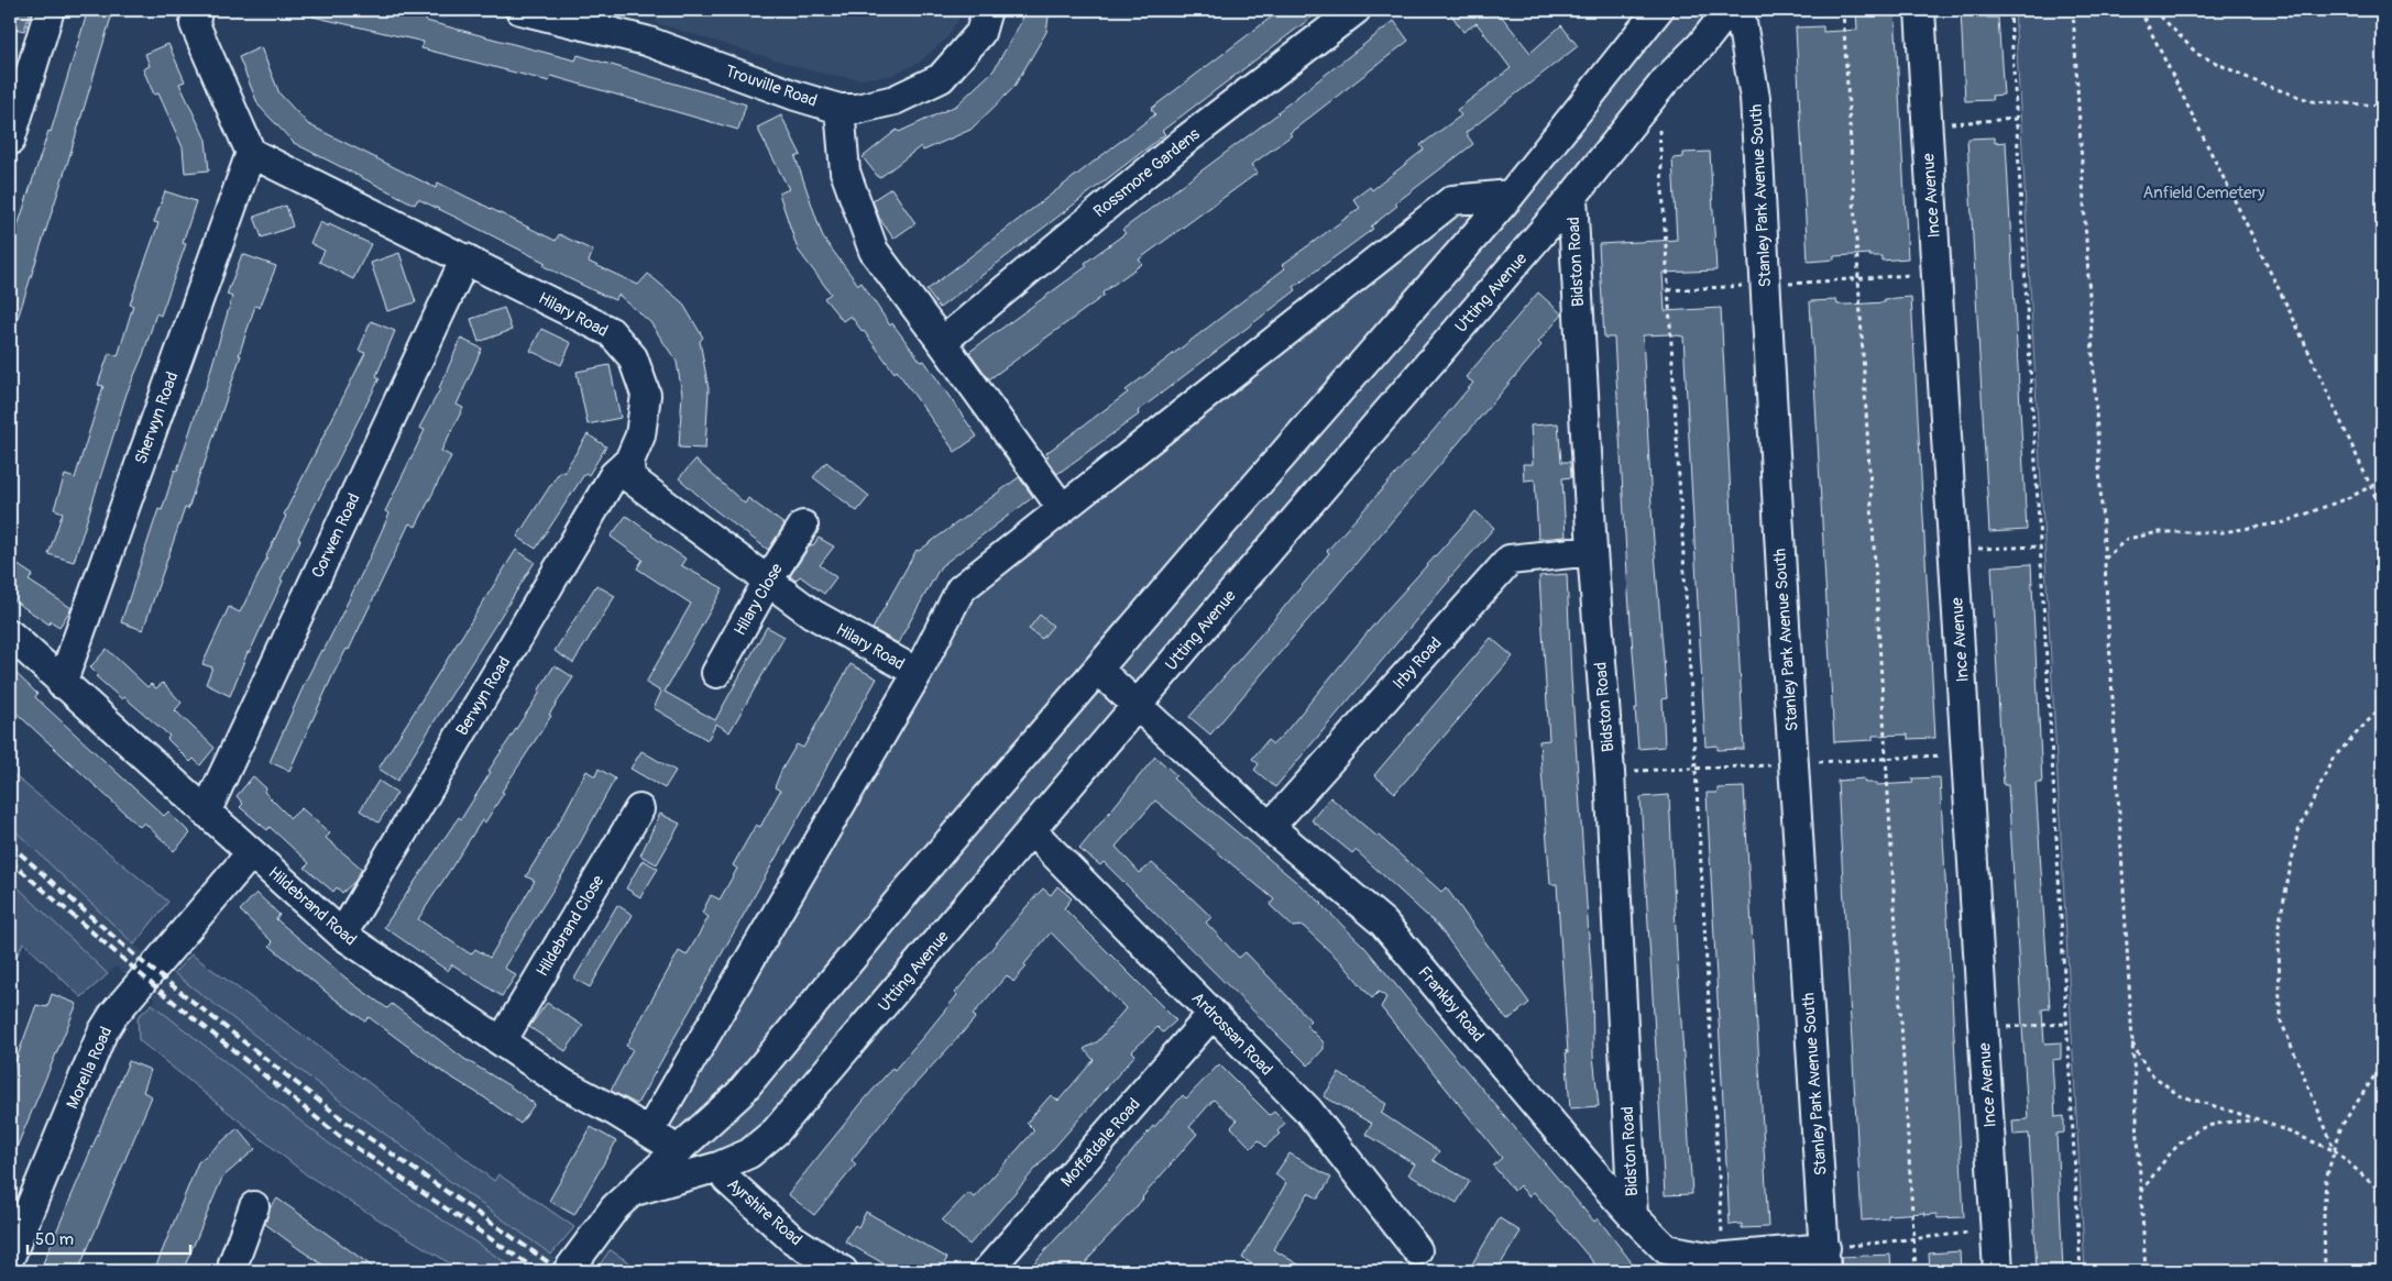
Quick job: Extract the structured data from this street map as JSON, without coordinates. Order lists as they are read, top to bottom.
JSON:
{
  "streets": {
    "street": [
      "Trouville Road",
      "Rossmore Gardens",
      "Stanley Park Avenue South",
      "Ince Avenue",
      "Bidston Road",
      "Utting Avenue",
      "Hilary Road",
      "Sherwyn Road",
      "Corwen Road",
      "Hilary Close",
      "Irby Road",
      "Berwyn Road",
      "Hildebrand Road",
      "Hildebrand Close",
      "Frankby Road",
      "Ardrossan Road",
      "Morella Road",
      "Moffatdale Road",
      "Ayrshire Road"
    ]
  },
  "crossings": [
    ["Stanley Park Avenue South", "Frankby Road"],
    ["Bidston Road", "Utting Avenue"],
    ["Bidston Road", "Irby Road"],
    ["Bidston Road", "Frankby Road"],
    ["Utting Avenue", "Hildebrand Road"],
    ["Utting Avenue", "Frankby Road"],
    ["Utting Avenue", "Ardrossan Road"],
    ["Utting Avenue", "Ayrshire Road"],
    ["Hilary Road", "Sherwyn Road"],
    ["Hilary Road", "Corwen Road"],
    ["Hilary Road", "Hilary Close"],
    ["Hilary Road", "Berwyn Road"],
    ["Sherwyn Road", "Hildebrand Road"],
    ["Corwen Road", "Hildebrand Road"],
    ["Irby Road", "Frankby Road"],
    ["Berwyn Road", "Hildebrand Road"],
    ["Hildebrand Road", "Hildebrand Close"],
    ["Hildebrand Road", "Morella Road"],
    ["Hildebrand Road", "Ayrshire Road"],
    ["Ardrossan Road", "Moffatdale Road"]
  ],
  "parks": ["Anfield Cemetery"],
  "scale_bar": "50 m"
}
